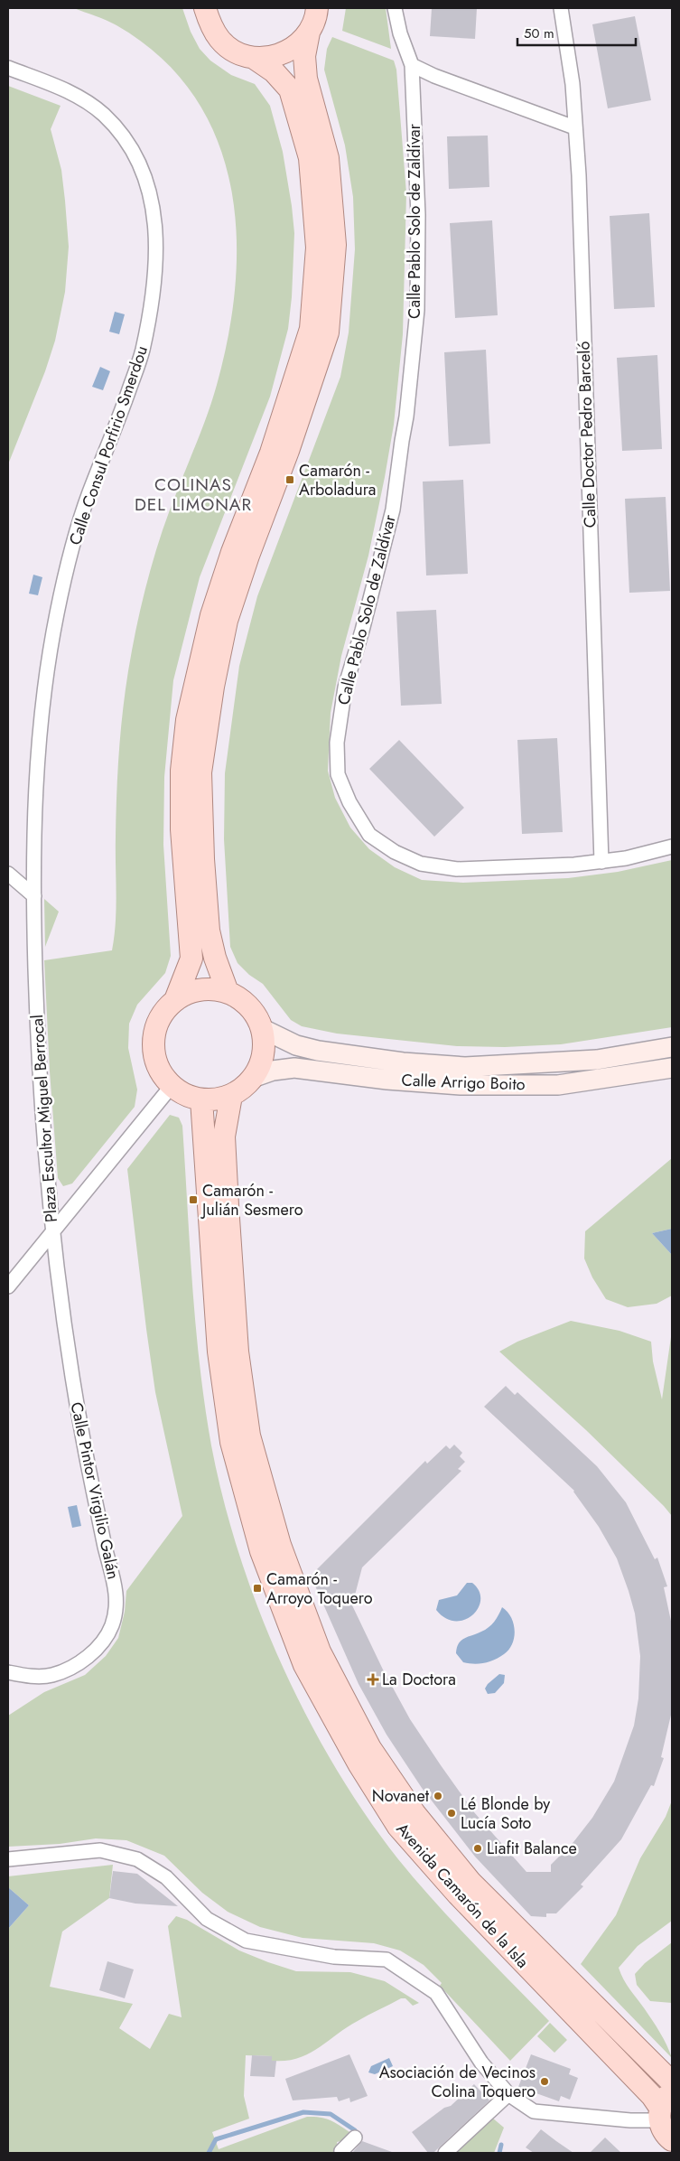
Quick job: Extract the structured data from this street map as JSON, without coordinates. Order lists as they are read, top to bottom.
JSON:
{
  "streets": {
    "main road": ["Calle Arrigo Boito", "Avenida Camarón de la Isla"],
    "street": [
      "Calle Pablo Solo de Zaldívar",
      "Calle Doctor Pedro Barceló",
      "Calle Consul Porfirio Smerdou",
      "Plaza Escultor Miguel Berrocal",
      "Calle Pintor Virgilio Galán"
    ]
  },
  "crossings": [
    ["Calle Pablo Solo de Zaldívar", "Calle Doctor Pedro Barceló"],
    ["Calle Consul Porfirio Smerdou", "Plaza Escultor Miguel Berrocal"],
    ["Calle Arrigo Boito", "Plaza Escultor Miguel Berrocal"],
    ["Calle Arrigo Boito", "Avenida Camarón de la Isla"],
    ["Plaza Escultor Miguel Berrocal", "Calle Pintor Virgilio Galán"],
    ["Plaza Escultor Miguel Berrocal", "Avenida Camarón de la Isla"]
  ],
  "districts": ["COLINAS DEL LIMONAR"],
  "places": {
    "transit": ["Camarón - Arboladura", "Camarón - Julián Sesmero", "Camarón - Arroyo Toquero"],
    "health": ["La Doctora"],
    "other": [
      "Novanet",
      "Lé Blonde by Lucía Soto",
      "Liafit Balance",
      "Asociación de Vecinos Colina Toquero"
    ]
  },
  "scale_bar": "50 m"
}
